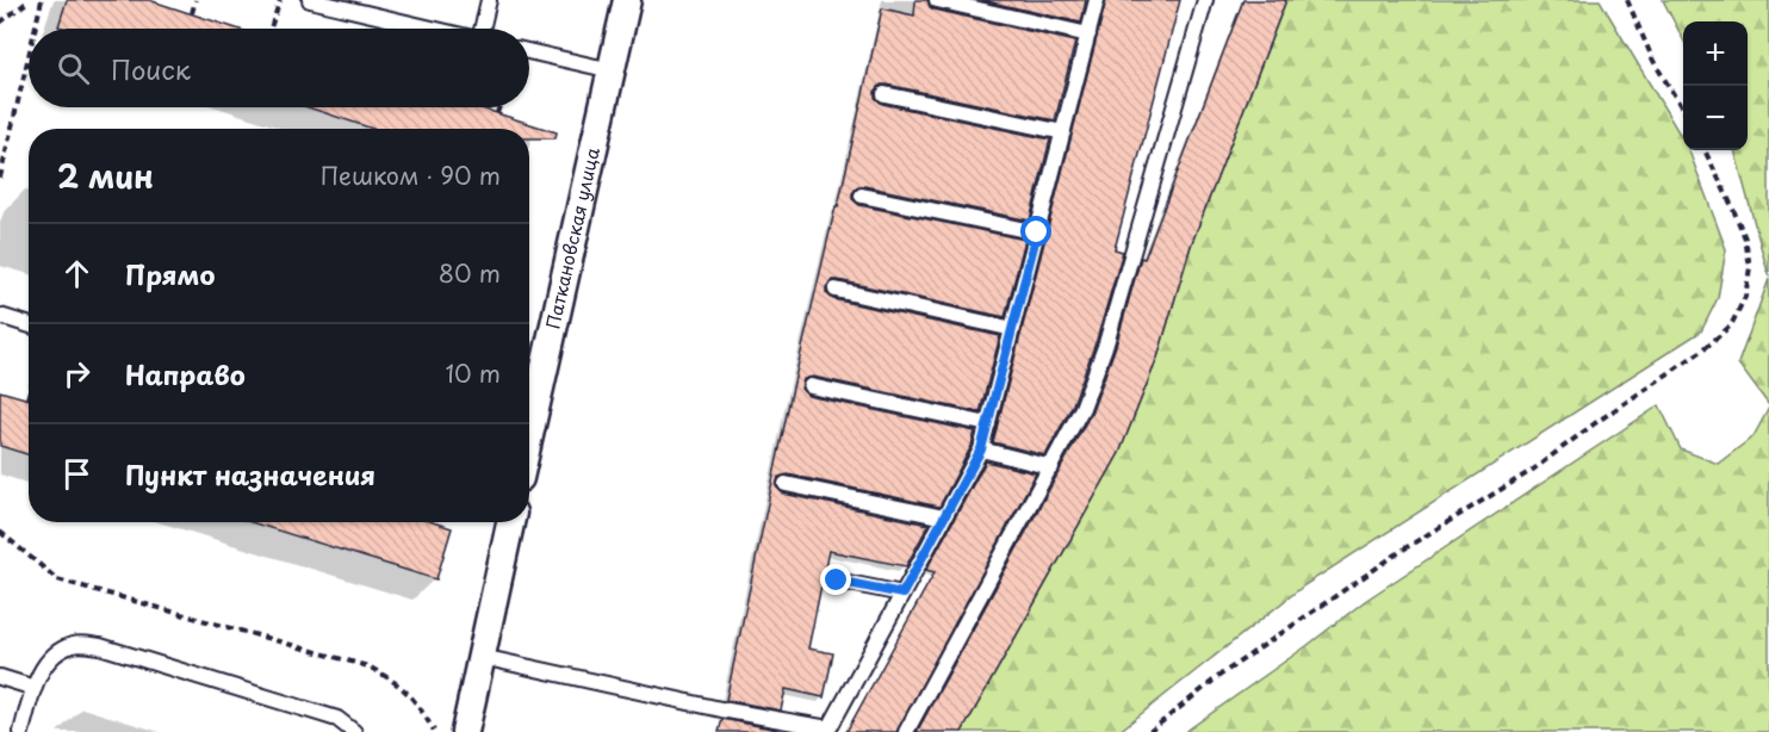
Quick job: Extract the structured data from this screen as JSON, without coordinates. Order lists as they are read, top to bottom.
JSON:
{
  "streets": {
    "street": ["Паткановская улица"]
  },
  "page": {
    "map_buttons": ["+", "−"],
    "search": "Поиск",
    "heading": ["2 мин", "Пешком · 90 m"],
    "list": [
      ["Прямо", "80 m"],
      ["Направо", "10 m"],
      "Пункт назначения"
    ]
  }
}
